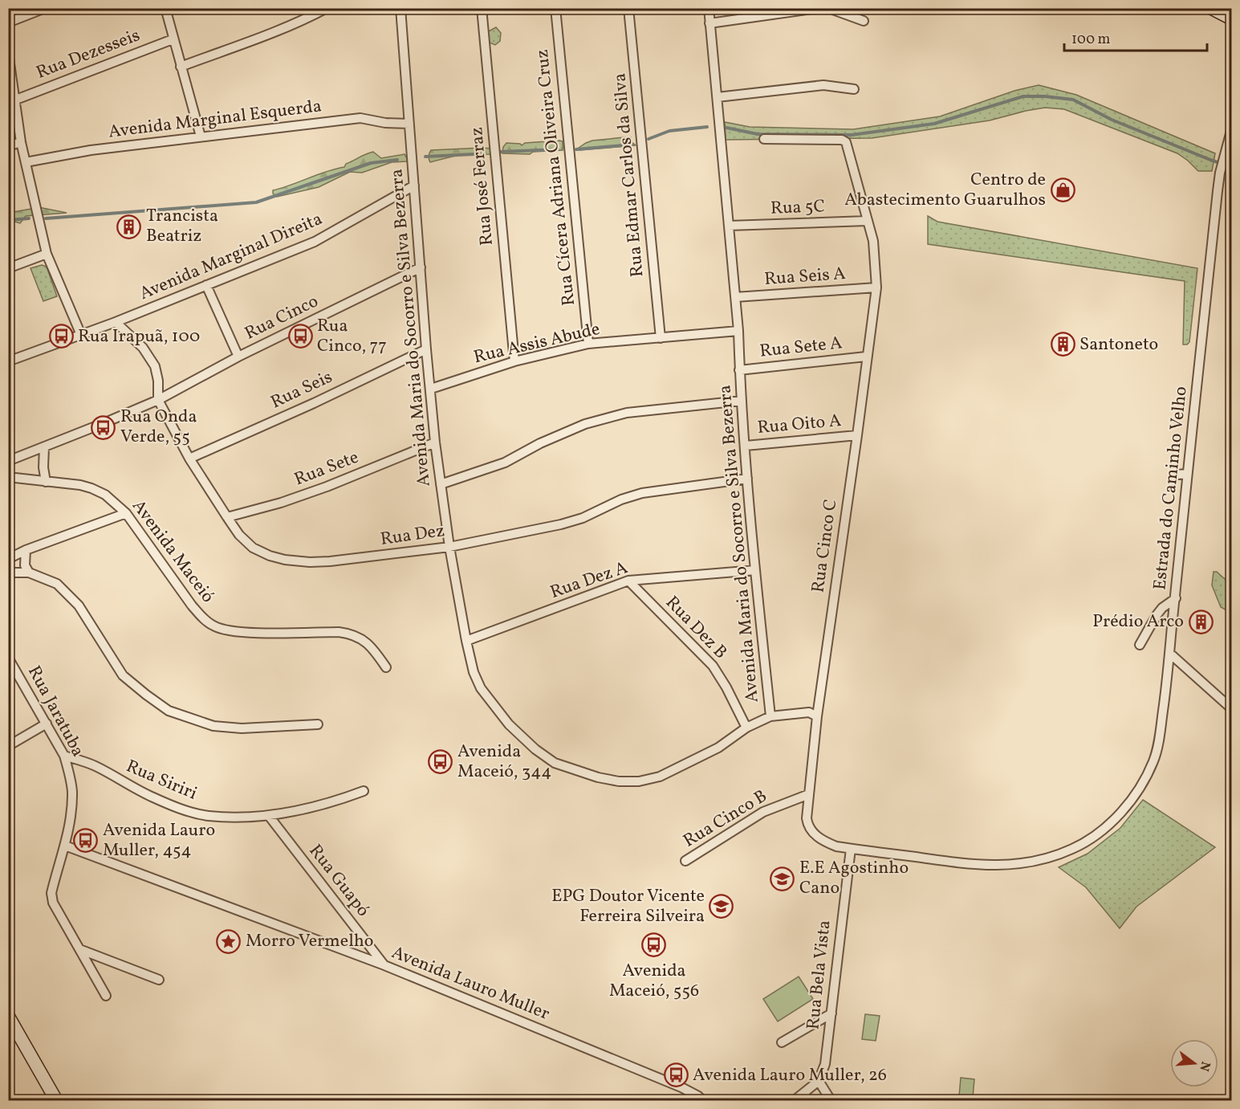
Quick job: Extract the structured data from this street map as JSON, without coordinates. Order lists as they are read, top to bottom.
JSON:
{
  "streets": {
    "street": [
      "Rua Dezesseis",
      "Avenida Marginal Esquerda",
      "Rua Edmar Carlos da Silva",
      "Rua Cícera Adriana Oliveira Cruz",
      "Rua José Ferraz",
      "Rua 5C",
      "Avenida Marginal Direita",
      "Rua Seis A",
      "Rua Cinco",
      "Avenida Maria do Socorro e Silva Bezerra",
      "Rua Assis Abude",
      "Rua Sete A",
      "Rua Seis",
      "Rua Oito A",
      "Rua Sete",
      "Estrada do Caminho Velho",
      "Rua Dez",
      "Rua Cinco C",
      "Avenida Maceió",
      "Rua Dez A",
      "Rua Dez B",
      "Rua Jaratuba",
      "Rua Siriri",
      "Rua Cinco B",
      "Rua Guapó",
      "Rua Bela Vista",
      "Avenida Lauro Muller"
    ]
  },
  "crossings": [
    ["Avenida Marginal Esquerda", "Avenida Maria do Socorro e Silva Bezerra"],
    ["Rua Edmar Carlos da Silva", "Rua Assis Abude"],
    ["Rua Cícera Adriana Oliveira Cruz", "Rua Assis Abude"],
    ["Rua José Ferraz", "Rua Assis Abude"],
    ["Rua 5C", "Avenida Maria do Socorro e Silva Bezerra"],
    ["Rua 5C", "Rua Cinco C"],
    ["Avenida Marginal Direita", "Avenida Maria do Socorro e Silva Bezerra"],
    ["Rua Seis A", "Avenida Maria do Socorro e Silva Bezerra"],
    ["Rua Seis A", "Rua Cinco C"],
    ["Rua Cinco", "Avenida Maria do Socorro e Silva Bezerra"],
    ["Rua Cinco", "Rua Dez"],
    ["Avenida Maria do Socorro e Silva Bezerra", "Rua Assis Abude"],
    ["Avenida Maria do Socorro e Silva Bezerra", "Rua Sete A"],
    ["Avenida Maria do Socorro e Silva Bezerra", "Rua Seis"],
    ["Avenida Maria do Socorro e Silva Bezerra", "Rua Oito A"],
    ["Avenida Maria do Socorro e Silva Bezerra", "Rua Sete"],
    ["Avenida Maria do Socorro e Silva Bezerra", "Rua Dez"],
    ["Avenida Maria do Socorro e Silva Bezerra", "Rua Dez A"],
    ["Avenida Maria do Socorro e Silva Bezerra", "Rua Dez B"],
    ["Rua Sete A", "Rua Cinco C"],
    ["Rua Seis", "Rua Dez"],
    ["Rua Oito A", "Rua Cinco C"],
    ["Rua Sete", "Rua Dez"],
    ["Estrada do Caminho Velho", "Rua Cinco C"],
    ["Estrada do Caminho Velho", "Rua Bela Vista"],
    ["Rua Cinco C", "Rua Cinco B"],
    ["Rua Cinco C", "Rua Bela Vista"],
    ["Rua Dez A", "Rua Dez B"],
    ["Rua Jaratuba", "Rua Siriri"],
    ["Rua Jaratuba", "Avenida Lauro Muller"],
    ["Rua Siriri", "Rua Guapó"],
    ["Rua Guapó", "Avenida Lauro Muller"]
  ],
  "places": {
    "shop": ["Centro de Abastecimento Guarulhos"],
    "building": ["Trancista Beatriz", "Santoneto", "Prédio Arco"],
    "bus stop": [
      "Rua Irapuã, 100",
      "Rua Cinco, 77",
      "Rua Onda Verde, 55",
      "Avenida Maceió, 344",
      "Avenida Lauro Muller, 454",
      "Avenida Maceió, 556",
      "Avenida Lauro Muller, 26"
    ],
    "school or university": ["E.E Agostinho Cano", "EPG Doutor Vicente Ferreira Silveira"],
    "place": ["Morro Vermelho"]
  },
  "scale_bar": "100 m",
  "north": "right"
}
